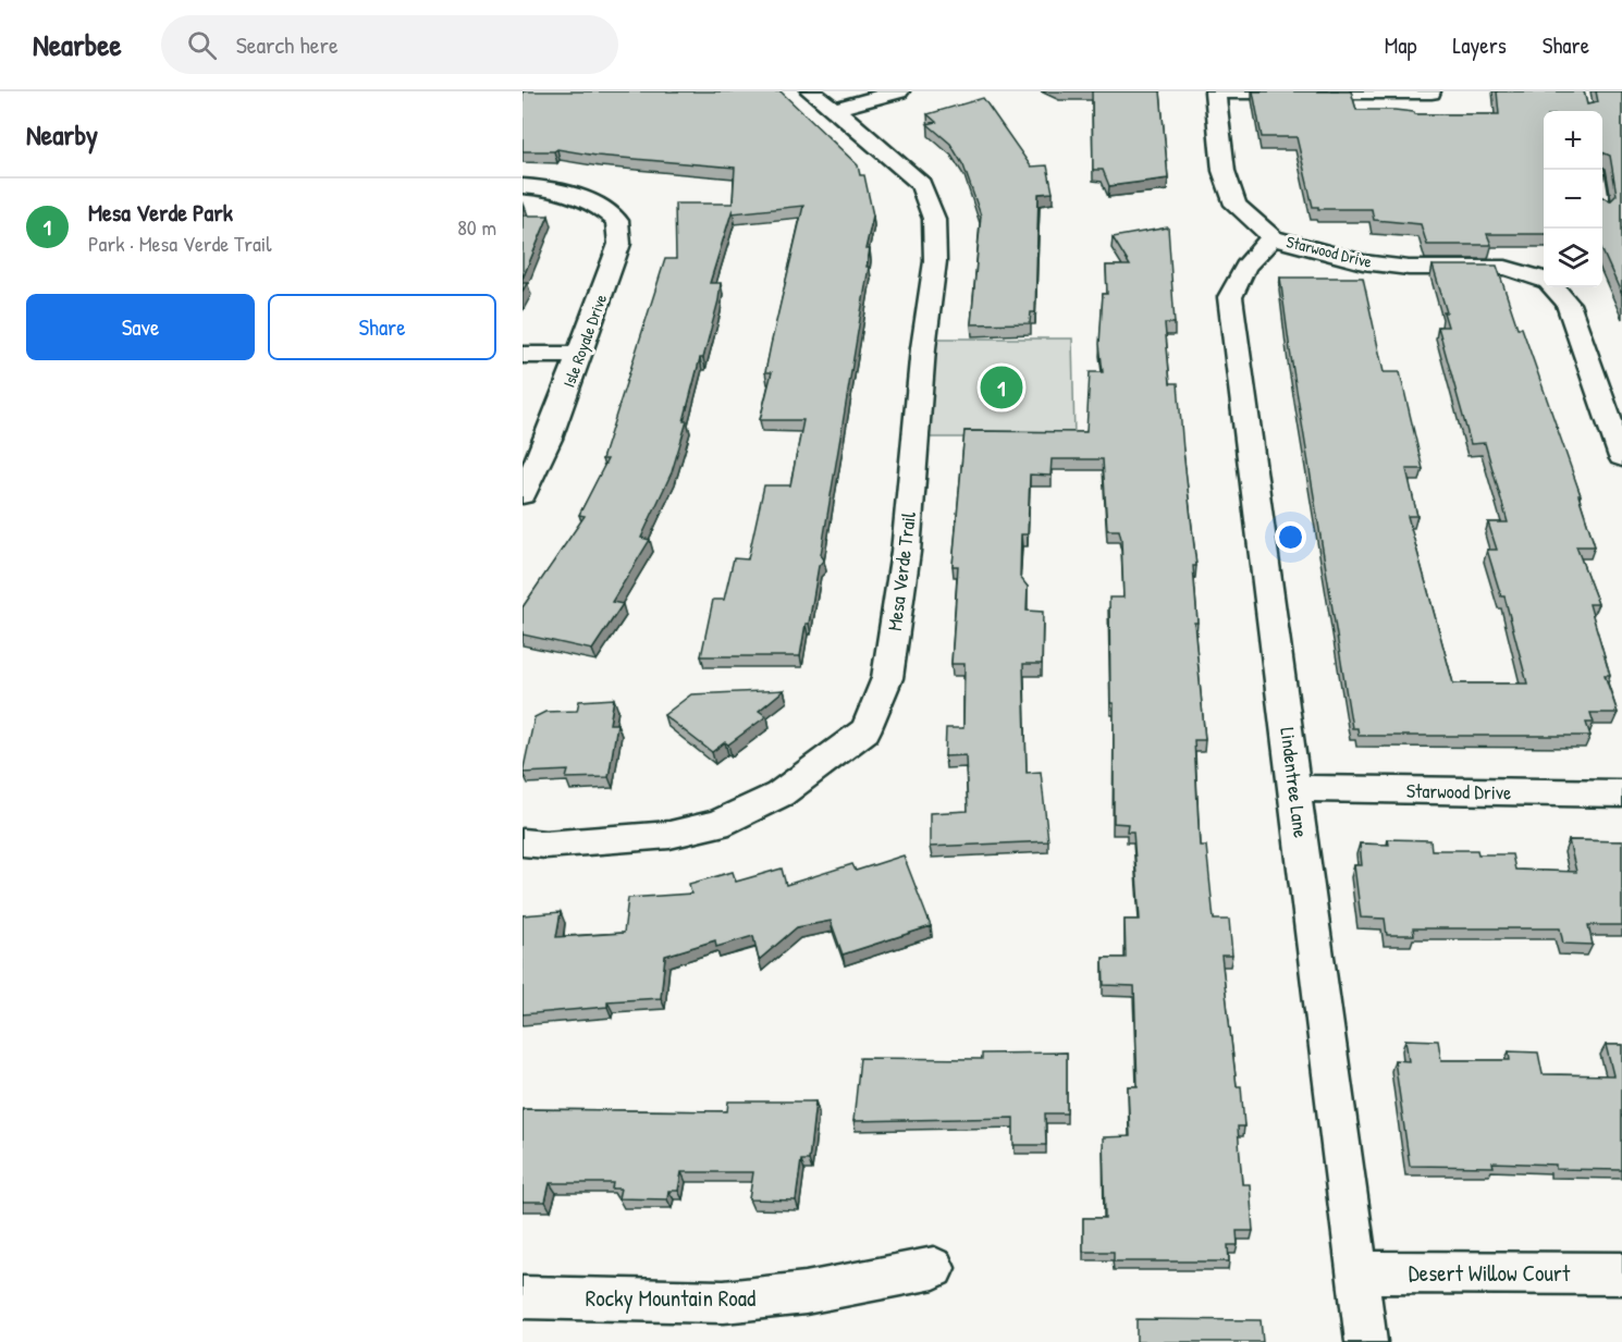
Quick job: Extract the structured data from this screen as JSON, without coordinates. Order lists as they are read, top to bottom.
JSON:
{
  "streets": {
    "street": [
      "Starwood Drive",
      "Isle Royale Drive",
      "Mesa Verde Trail",
      "Lindentree Lane",
      "Desert Willow Court",
      "Rocky Mountain Road"
    ]
  },
  "crossings": [
    ["Starwood Drive", "Lindentree Lane"],
    ["Lindentree Lane", "Desert Willow Court"]
  ],
  "page": {
    "header": "Nearbee",
    "search": "Search here",
    "nav": ["Map", "Layers", "Share"],
    "heading": "Nearby",
    "map_buttons": ["+", "−"],
    "list": [
      {
        "mark": "1",
        "name": "Mesa Verde Park",
        "note": "Park · Mesa Verde Trail",
        "value": "80 m"
      }
    ],
    "buttons": ["Save", "Share"],
    "pins": "1"
  }
}
